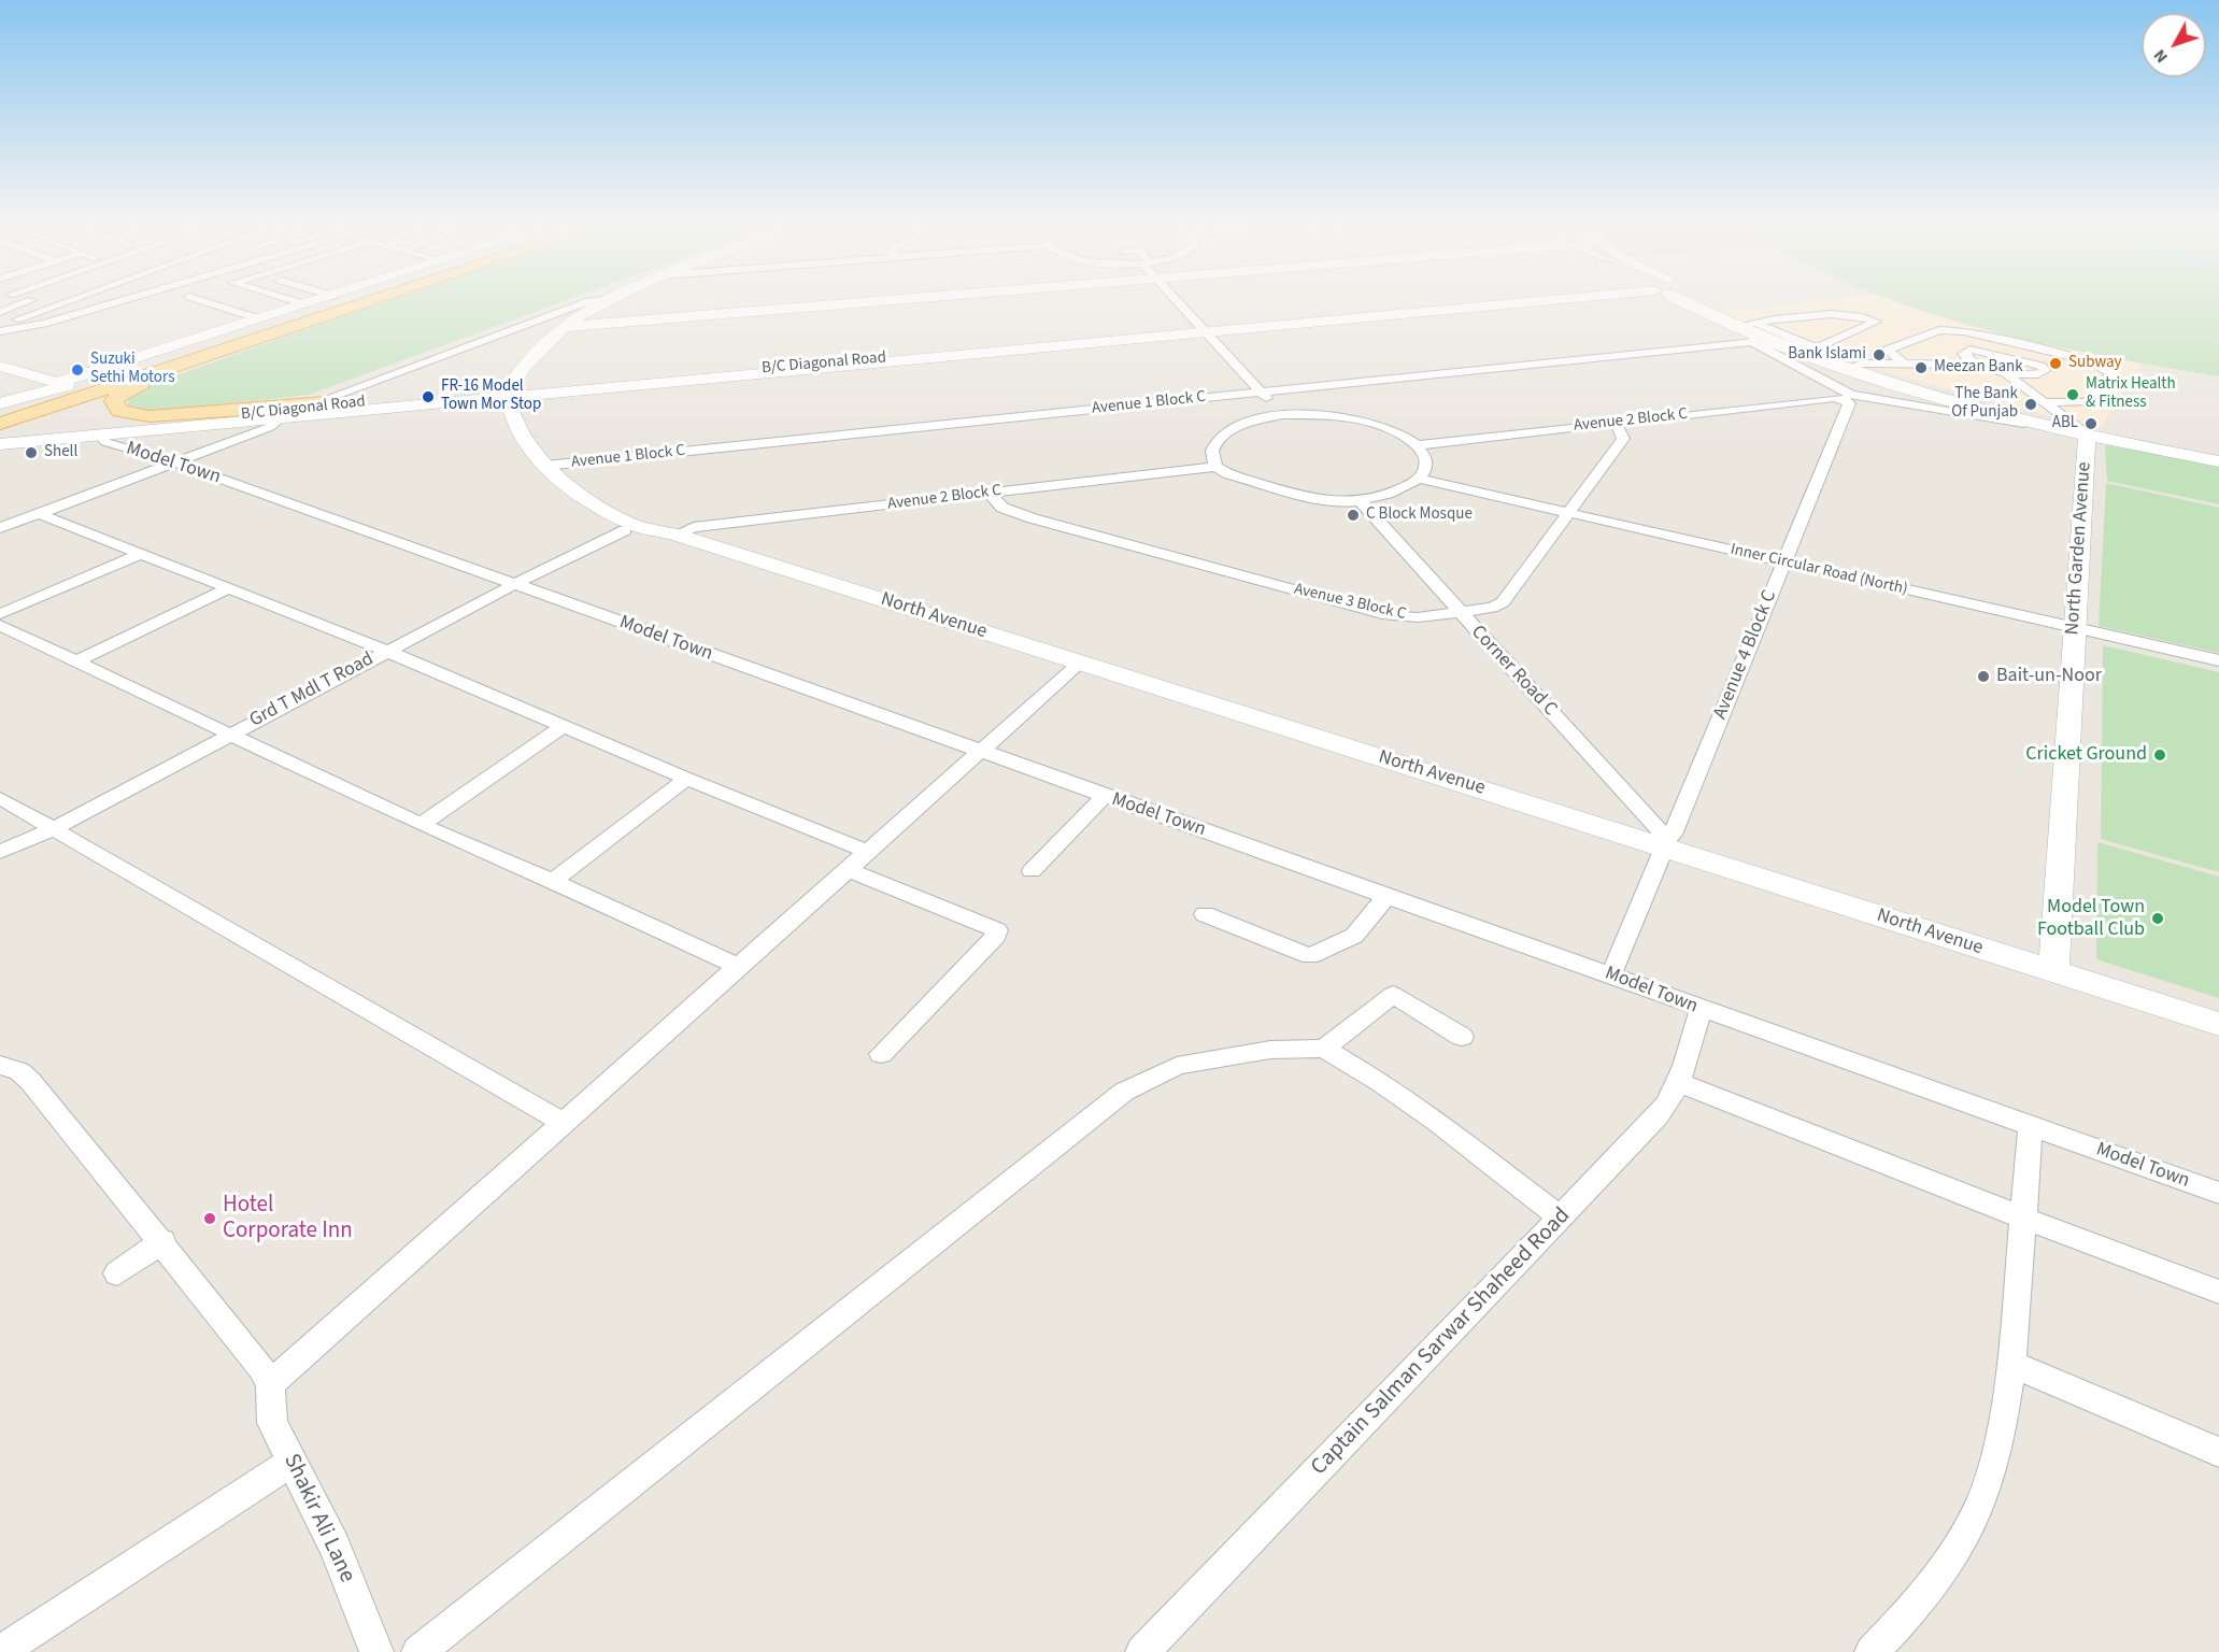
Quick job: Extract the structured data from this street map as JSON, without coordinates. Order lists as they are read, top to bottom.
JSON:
{
  "streets": {
    "street": [
      "B/C Diagonal Road",
      "Avenue 1 Block C",
      "Avenue 2 Block C",
      "Model Town",
      "North Garden Avenue",
      "Inner Circular Road (North)",
      "Avenue 3 Block C",
      "North Avenue",
      "Avenue 4 Block C",
      "Corner Road C",
      "Grd T Mdl T Road",
      "Captain Salman Sarwar Shaheed Road",
      "Shakir Ali Lane"
    ]
  },
  "crossings": [
    ["B/C Diagonal Road", "Avenue 1 Block C"],
    ["B/C Diagonal Road", "North Avenue"],
    ["Avenue 1 Block C", "North Avenue"],
    ["Avenue 2 Block C", "Avenue 3 Block C"],
    ["Avenue 2 Block C", "North Avenue"],
    ["Avenue 2 Block C", "Avenue 4 Block C"],
    ["Model Town", "Avenue 4 Block C"],
    ["Model Town", "Grd T Mdl T Road"],
    ["Model Town", "Captain Salman Sarwar Shaheed Road"],
    ["North Garden Avenue", "Inner Circular Road (North)"],
    ["North Garden Avenue", "North Avenue"],
    ["Inner Circular Road (North)", "Avenue 3 Block C"],
    ["Inner Circular Road (North)", "Avenue 4 Block C"],
    ["Avenue 3 Block C", "Corner Road C"],
    ["North Avenue", "Avenue 4 Block C"],
    ["North Avenue", "Corner Road C"],
    ["North Avenue", "Grd T Mdl T Road"],
    ["Avenue 4 Block C", "Corner Road C"]
  ],
  "places": [
    "Bank Islami",
    "Subway",
    "Meezan Bank",
    "Suzuki Sethi Motors",
    "Matrix Health & Fitness",
    "FR-16 Model Town Mor Stop",
    "The Bank Of Punjab",
    "ABL",
    "Shell",
    "C Block Mosque",
    "Bait-un-Noor",
    "Cricket Ground",
    "Model Town Football Club",
    "Hotel Corporate Inn"
  ],
  "north": "bottom left"
}
